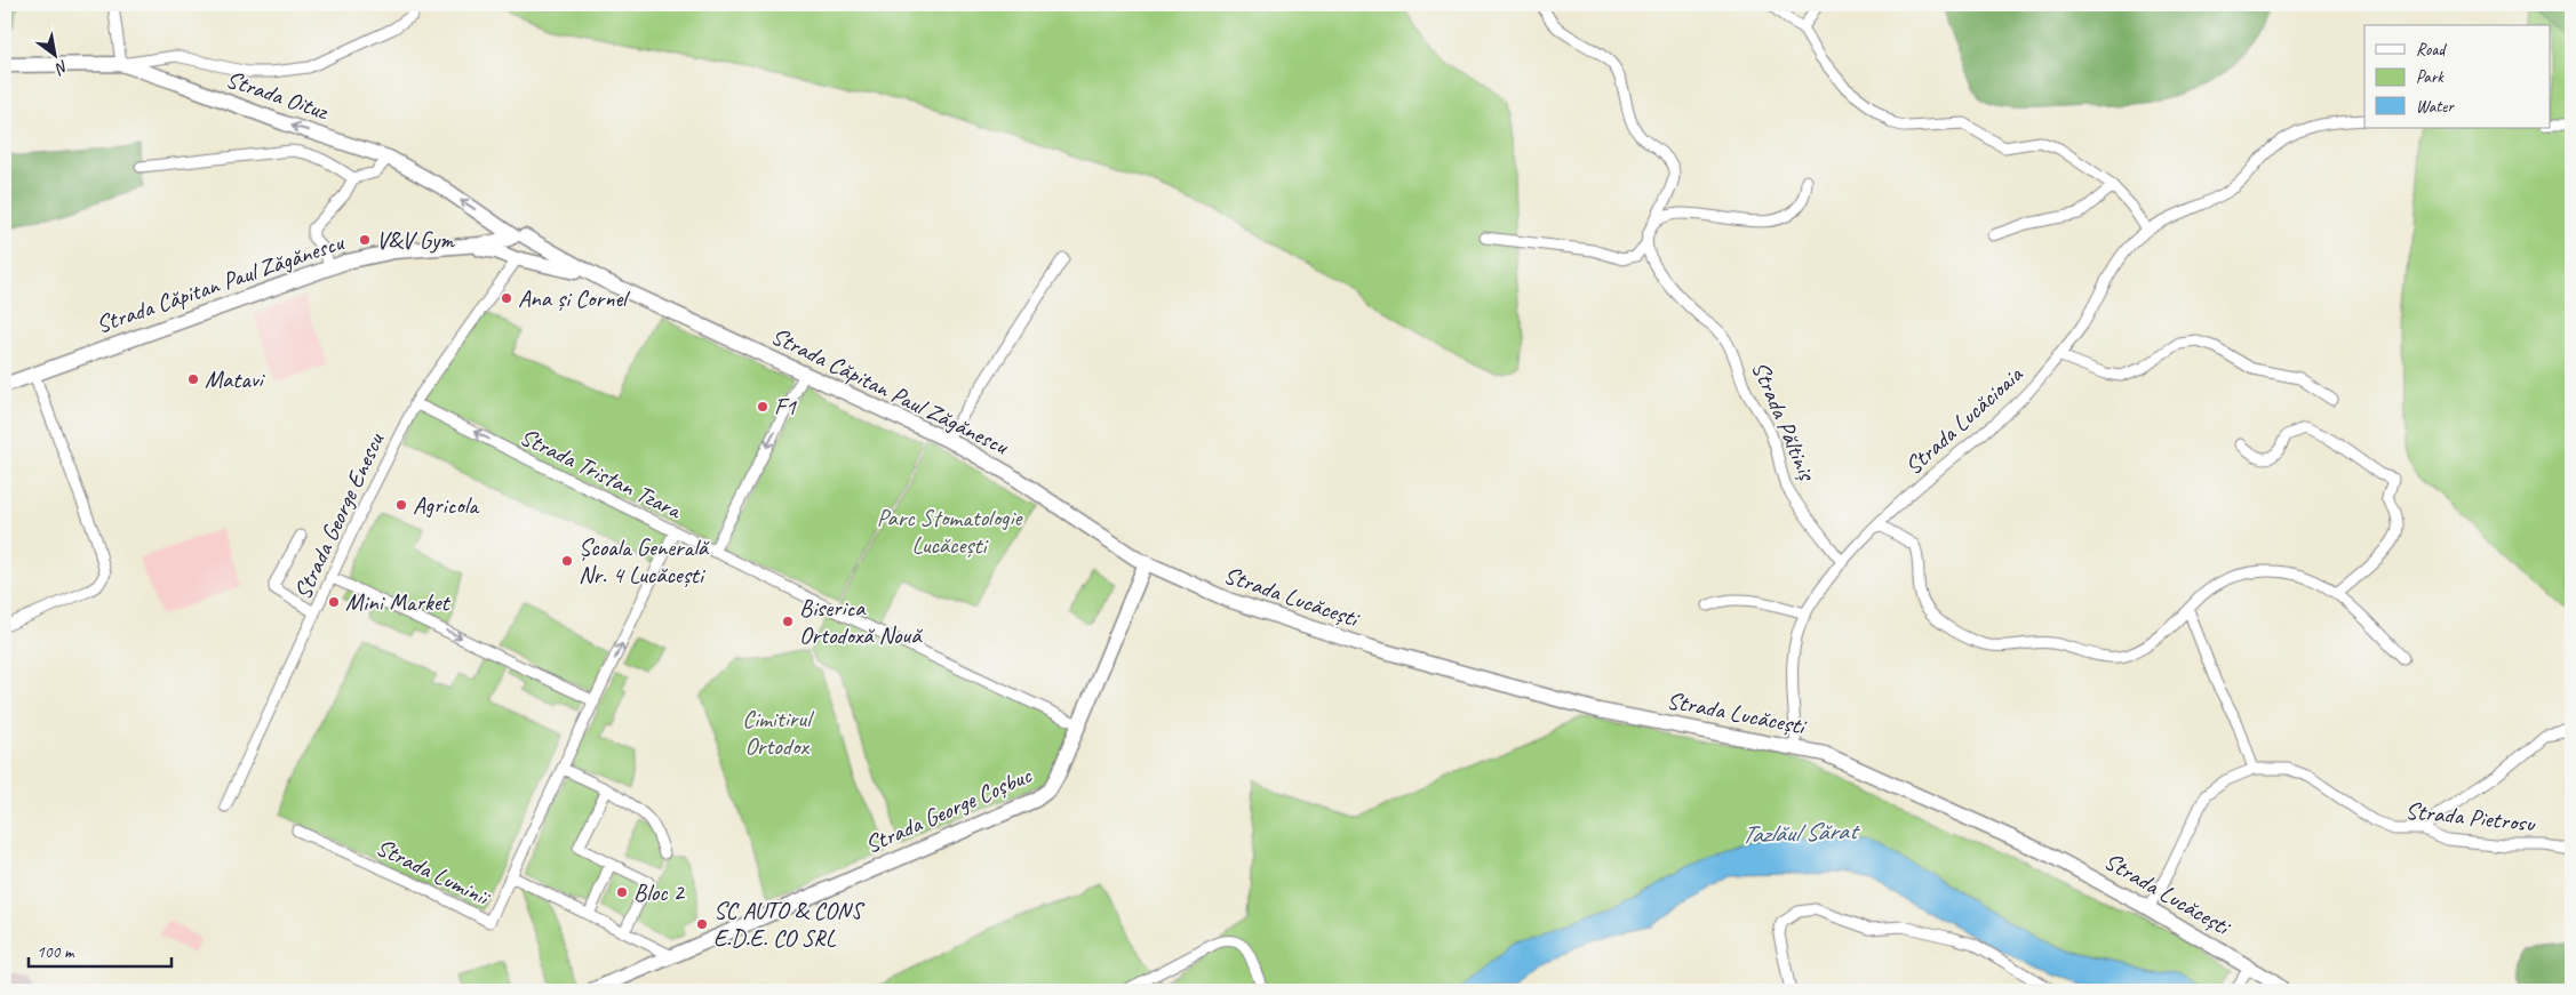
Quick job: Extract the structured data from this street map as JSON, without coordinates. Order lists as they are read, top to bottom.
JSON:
{
  "streets": {
    "main road": [
      "Strada Oituz",
      "Strada Căpitan Paul Zăgănescu",
      "Strada Lucăcești",
      "Strada George Coșbuc"
    ],
    "street": [
      "Strada Păltiniș",
      "Strada Lucăcioaia",
      "Strada Tristan Tzara",
      "Strada George Enescu",
      "Strada Pietrosu",
      "Strada Luminii"
    ]
  },
  "crossings": [
    ["Strada Oituz", "Strada Căpitan Paul Zăgănescu"],
    ["Strada Căpitan Paul Zăgănescu", "Strada George Enescu"],
    ["Strada Căpitan Paul Zăgănescu", "Strada Lucăcești"],
    ["Strada Căpitan Paul Zăgănescu", "Strada George Coșbuc"],
    ["Strada Păltiniș", "Strada Lucăcioaia"],
    ["Strada Lucăcioaia", "Strada Lucăcești"],
    ["Strada Tristan Tzara", "Strada George Enescu"],
    ["Strada Tristan Tzara", "Strada George Coșbuc"],
    ["Strada Tristan Tzara", "Strada Luminii"],
    ["Strada Lucăcești", "Strada George Coșbuc"],
    ["Strada Lucăcești", "Strada Pietrosu"]
  ],
  "one_way": ["Strada Oituz", "Strada Tristan Tzara"],
  "water": ["Tazlăul Sărat"],
  "parks": ["Parc Stomatologie Lucăcești", "Cimitirul Ortodox"],
  "places": [
    "V&V Gym",
    "Ana și Cornel",
    "Matavi",
    "F1",
    "Agricola",
    "Școala Generală Nr. 4 Lucăcești",
    "Mini Market",
    "Biserica Ortodoxă Nouă",
    "Bloc 2",
    "SC AUTO & CONS E.D.E. CO SRL"
  ],
  "legend": ["Road", "Park", "Water"],
  "scale_bar": "100 m",
  "north": "bottom right"
}
